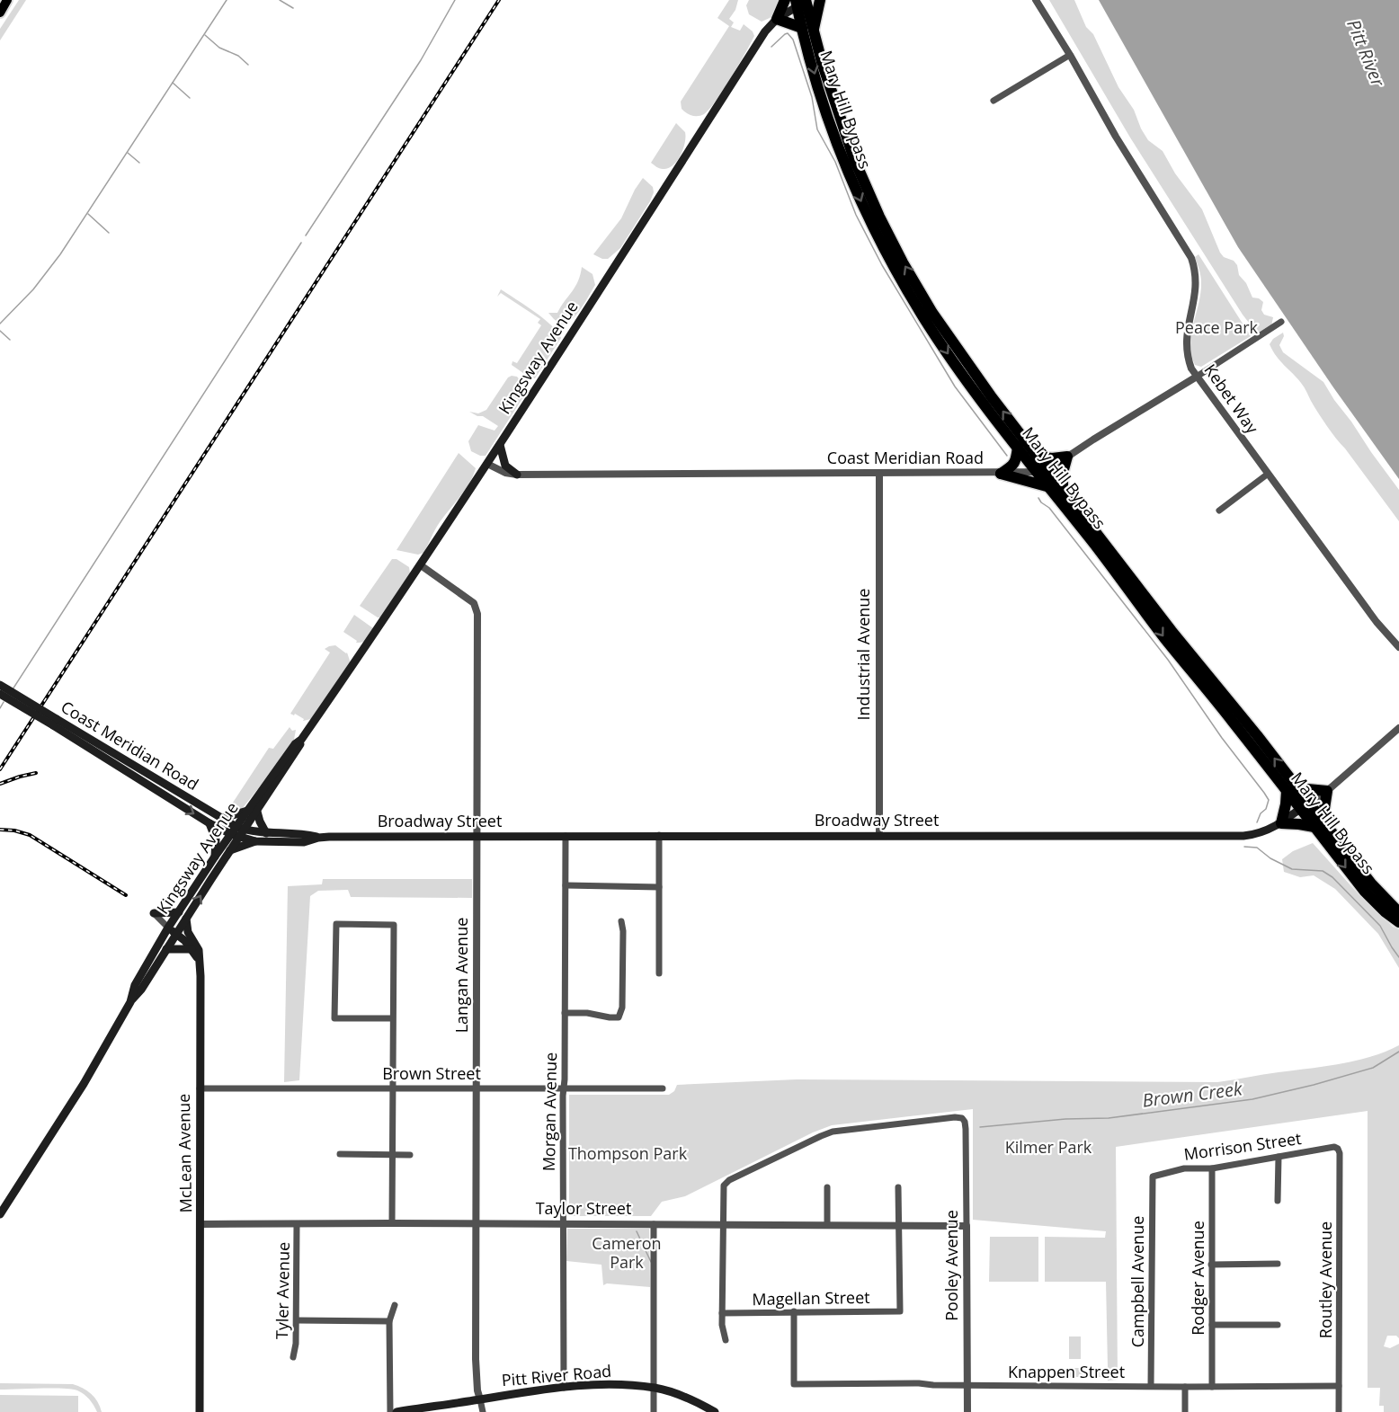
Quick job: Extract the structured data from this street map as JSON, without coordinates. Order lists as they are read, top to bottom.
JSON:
{
  "streets": {
    "highway": ["Mary Hill Bypass"],
    "main road": [
      "Kingsway Avenue",
      "Coast Meridian Road",
      "Broadway Street",
      "McLean Avenue",
      "Pitt River Road"
    ],
    "street": [
      "Kebet Way",
      "Industrial Avenue",
      "Langan Avenue",
      "Brown Street",
      "Morgan Avenue",
      "Morrison Street",
      "Taylor Street",
      "Pooley Avenue",
      "Rodger Avenue",
      "Routley Avenue",
      "Campbell Avenue",
      "Tyler Avenue",
      "Magellan Street",
      "Knappen Street"
    ]
  },
  "crossings": [
    ["Mary Hill Bypass", "Kingsway Avenue"],
    ["Mary Hill Bypass", "Coast Meridian Road"],
    ["Mary Hill Bypass", "Broadway Street"],
    ["Kingsway Avenue", "Coast Meridian Road"],
    ["Kingsway Avenue", "Broadway Street"],
    ["Kingsway Avenue", "Langan Avenue"],
    ["Coast Meridian Road", "Industrial Avenue"],
    ["Coast Meridian Road", "Broadway Street"],
    ["Industrial Avenue", "Broadway Street"],
    ["Broadway Street", "Langan Avenue"],
    ["Broadway Street", "Morgan Avenue"],
    ["Langan Avenue", "Brown Street"],
    ["Langan Avenue", "Taylor Street"],
    ["Langan Avenue", "Pitt River Road"],
    ["Brown Street", "Morgan Avenue"],
    ["Brown Street", "McLean Avenue"],
    ["Morgan Avenue", "Taylor Street"],
    ["Morgan Avenue", "Pitt River Road"],
    ["Morrison Street", "Rodger Avenue"],
    ["Morrison Street", "Routley Avenue"],
    ["Morrison Street", "Campbell Avenue"],
    ["McLean Avenue", "Taylor Street"],
    ["Taylor Street", "Pooley Avenue"],
    ["Taylor Street", "Tyler Avenue"],
    ["Taylor Street", "Magellan Street"],
    ["Pooley Avenue", "Knappen Street"],
    ["Rodger Avenue", "Knappen Street"],
    ["Routley Avenue", "Knappen Street"],
    ["Campbell Avenue", "Knappen Street"],
    ["Magellan Street", "Knappen Street"]
  ],
  "water": ["Pitt River", "Brown Creek"],
  "parks": [
    "Peace Park",
    "Kilmer Park",
    "Thompson Park",
    "Cameron Park"
  ]
}
